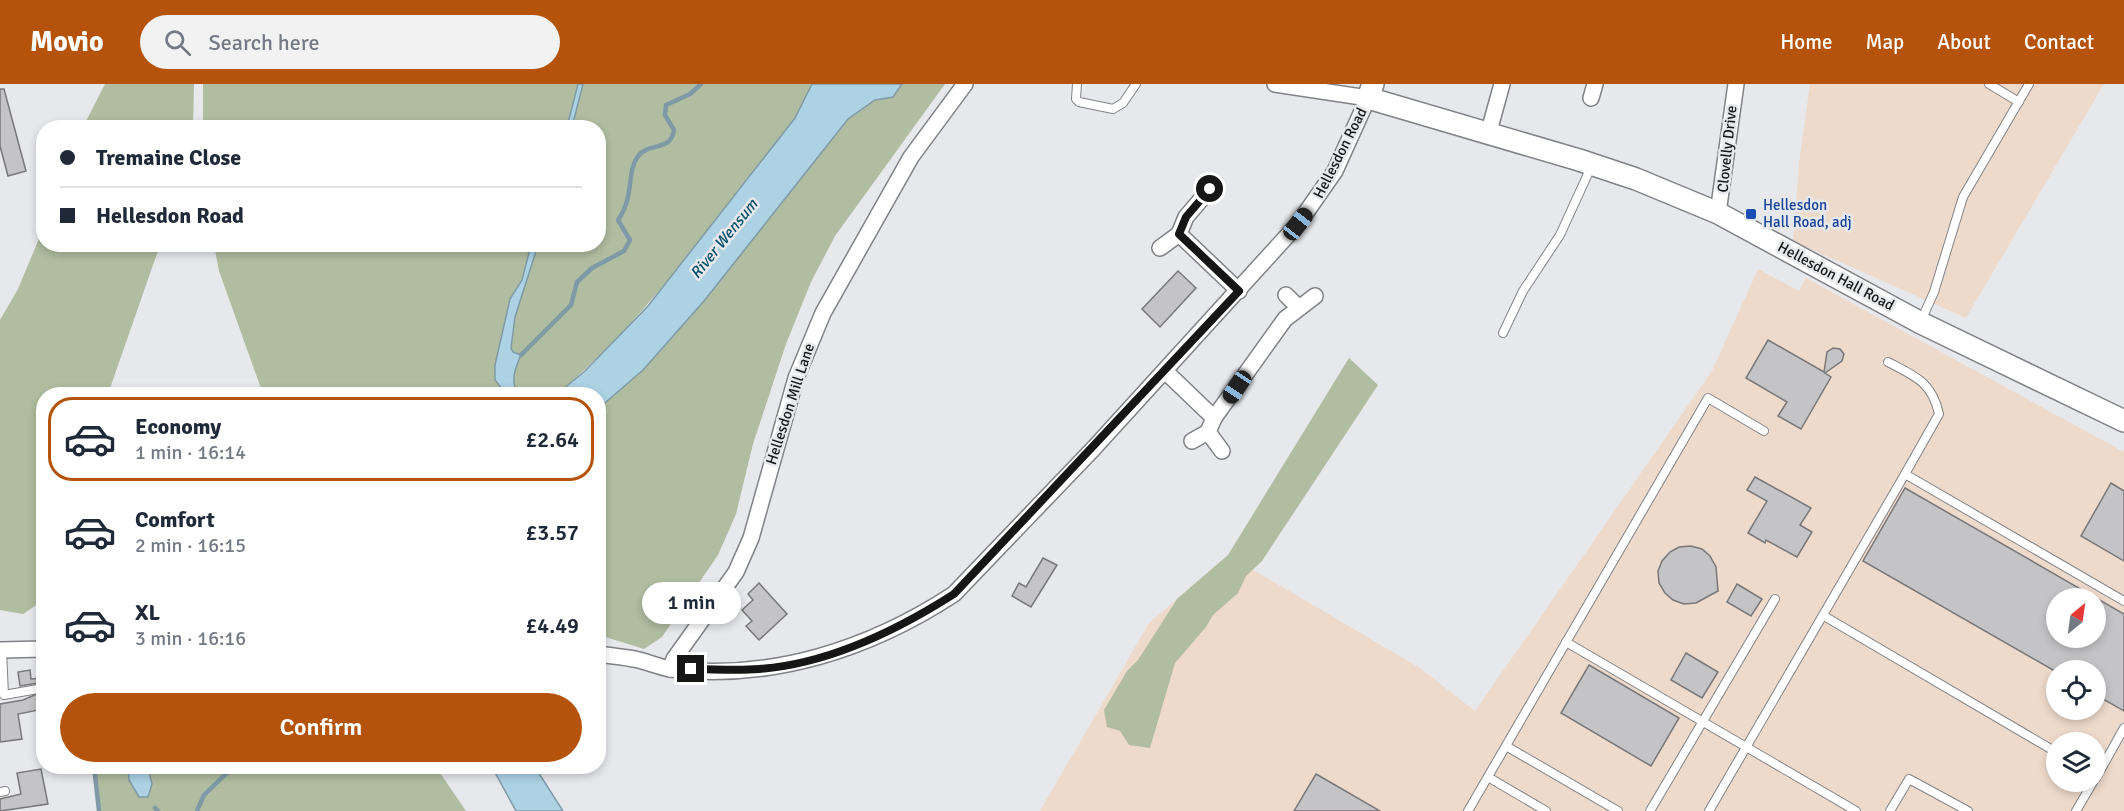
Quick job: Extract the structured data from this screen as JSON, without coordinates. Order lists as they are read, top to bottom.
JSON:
{
  "streets": {
    "street": [
      "Clovelly Drive",
      "Hellesdon Road",
      "Hellesdon Hall Road",
      "Hellesdon Mill Lane"
    ]
  },
  "crossings": [
    ["Clovelly Drive", "Hellesdon Hall Road"],
    ["Hellesdon Road", "Hellesdon Hall Road"],
    ["Hellesdon Road", "Hellesdon Mill Lane"]
  ],
  "water": ["River Wensum"],
  "places": {
    "transit": ["Hellesdon Hall Road, adj"]
  },
  "north": "top right",
  "page": {
    "header": "Movio",
    "search": "Search here",
    "nav": [
      "Home",
      "Map",
      "About",
      "Contact"
    ],
    "banner": ["Tremaine Close", "Hellesdon Road"],
    "list": [
      {
        "name": "Economy",
        "note": "1 min · 16:14",
        "value": "£2.64"
      },
      {
        "name": "Comfort",
        "note": "2 min · 16:15",
        "value": "£3.57"
      },
      {
        "name": "XL",
        "note": "3 min · 16:16",
        "value": "£4.49"
      }
    ],
    "bubble": "1 min",
    "buttons": "Confirm"
  }
}
